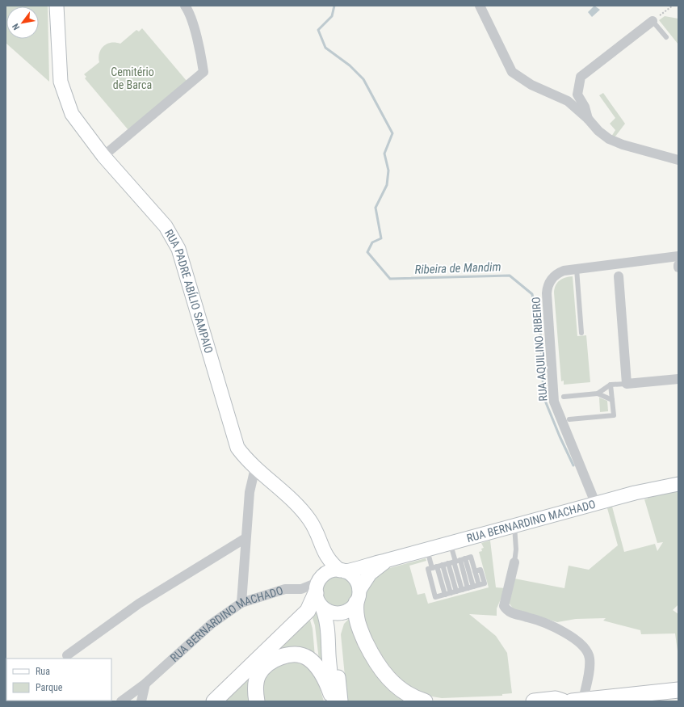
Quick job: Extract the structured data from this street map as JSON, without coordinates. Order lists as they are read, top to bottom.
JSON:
{
  "streets": {
    "street": ["RUA PADRE ABÍLIO SAMPAIO", "RUA AQUILINO RIBEIRO", "RUA BERNARDINO MACHADO"]
  },
  "crossings": [
    ["RUA AQUILINO RIBEIRO", "RUA BERNARDINO MACHADO"]
  ],
  "water": ["Ribeira de Mandim"],
  "parks": ["Cemitério de Barca"],
  "legend": ["Rua", "Parque"],
  "north": "bottom left"
}
